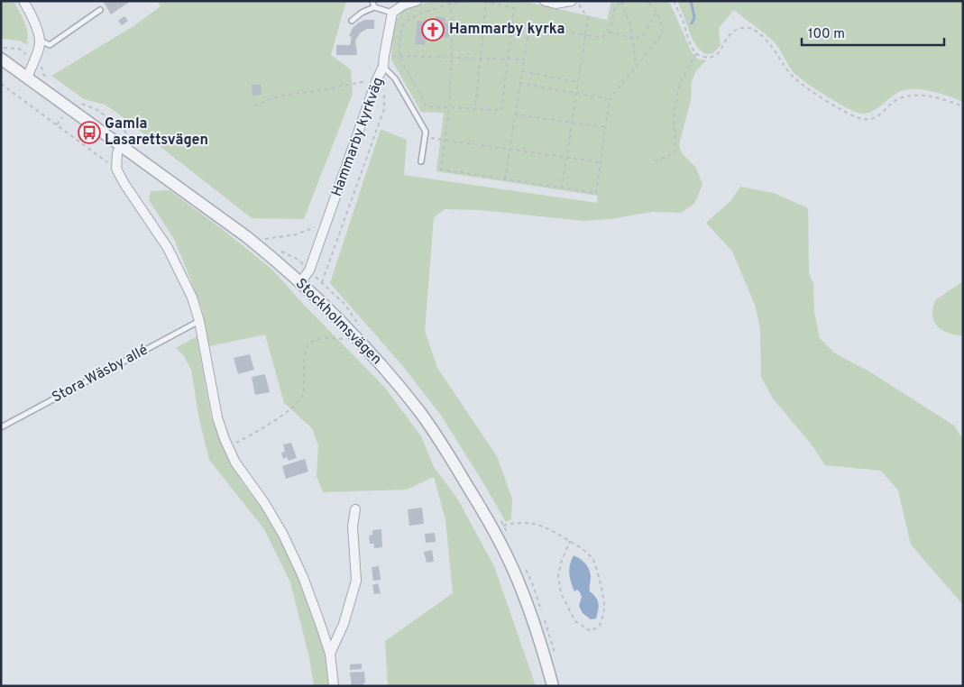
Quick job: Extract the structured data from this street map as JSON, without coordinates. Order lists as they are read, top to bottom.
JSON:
{
  "streets": {
    "street": ["Hammarby kyrkväg", "Stockholmsvägen"],
    "lane": ["Stora Wäsby allé"]
  },
  "crossings": [
    ["Hammarby kyrkväg", "Stockholmsvägen"]
  ],
  "places": {
    "church": ["Hammarby kyrka"],
    "bus stop": ["Gamla Lasarettsvägen"]
  },
  "scale_bar": "100 m"
}
